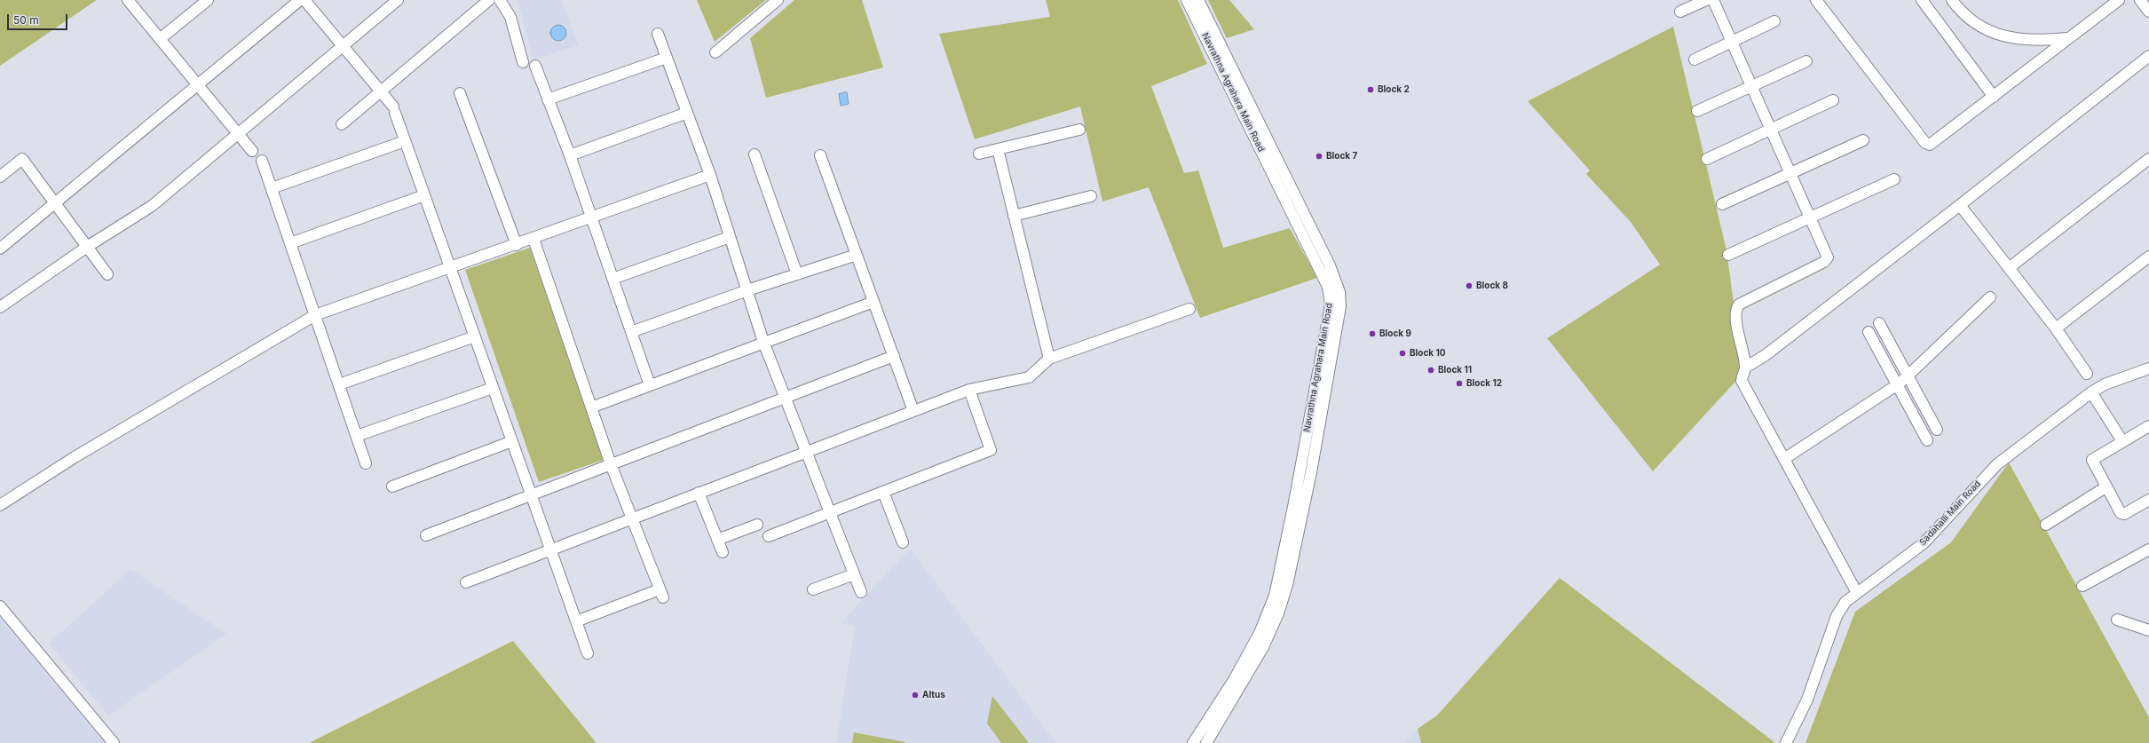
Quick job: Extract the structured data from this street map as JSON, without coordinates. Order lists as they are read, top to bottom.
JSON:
{
  "streets": {
    "street": ["Navrathna Agrahara Main Road", "Sadahalli Main Road"]
  },
  "places": [
    "Block 2",
    "Block 7",
    "Block 8",
    "Block 9",
    "Block 10",
    "Block 11",
    "Block 12",
    "Altus"
  ],
  "scale_bar": "50 m"
}
